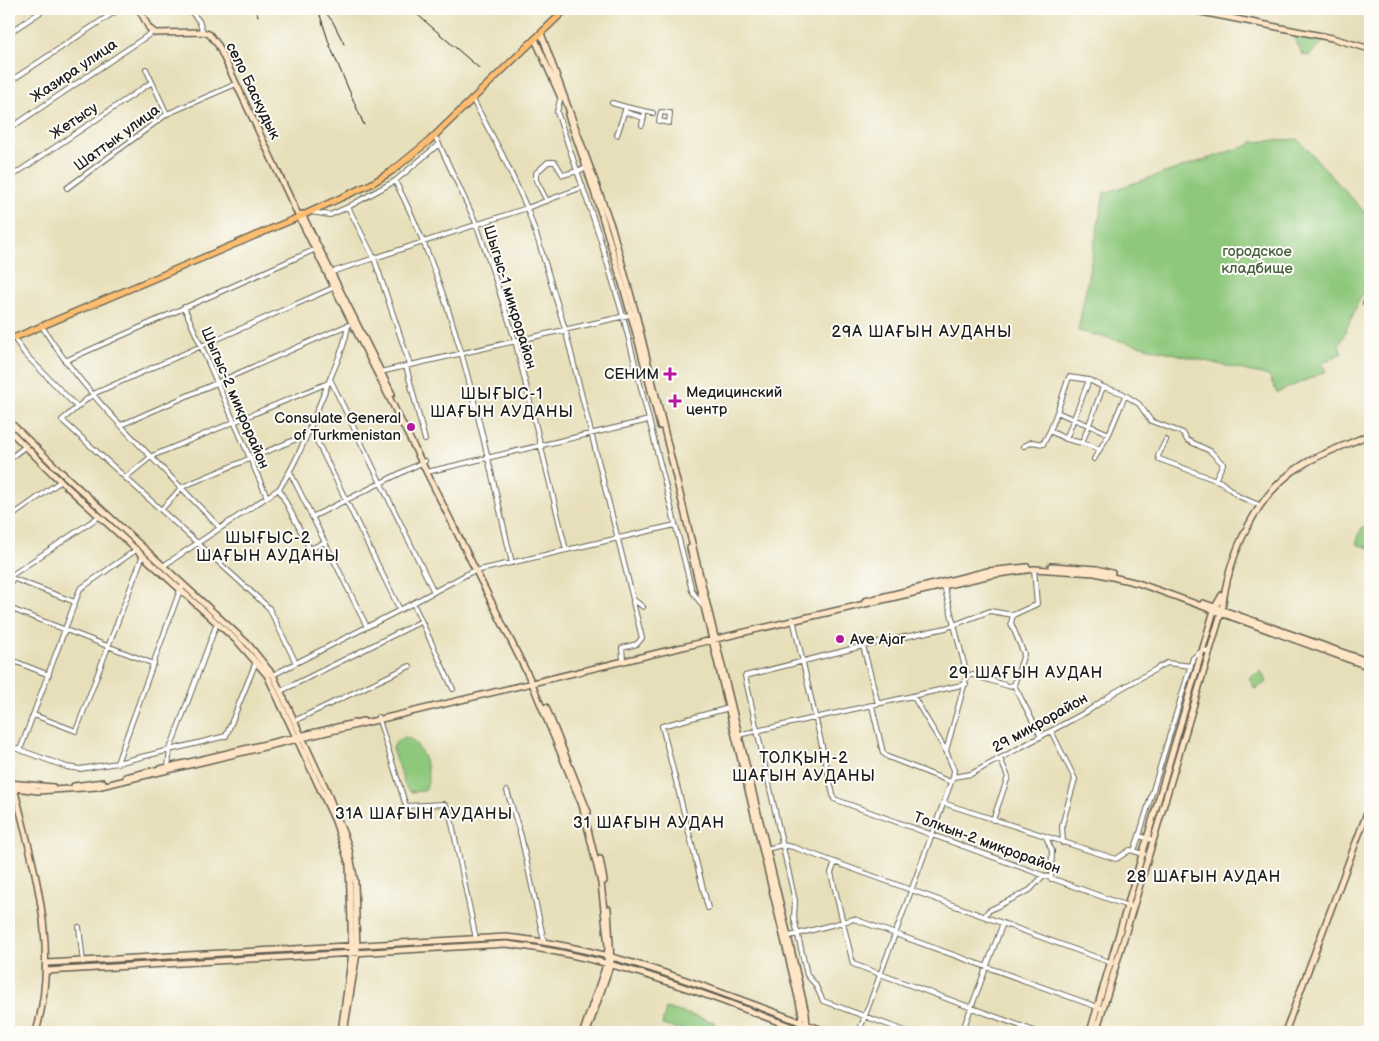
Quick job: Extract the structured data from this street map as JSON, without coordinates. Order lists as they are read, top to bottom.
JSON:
{
  "streets": {
    "main road": ["село Баскудык"],
    "street": [
      "Жазира улица",
      "Жетысу",
      "Шаттык улица",
      "Шыгыс-1 микрорайон",
      "Шыгыс-2 микрорайон",
      "29 микрорайон",
      "Толкын-2 микрорайон"
    ]
  },
  "crossings": [
    ["село Баскудык", "Шаттык улица"]
  ],
  "districts": [
    "29А ШАҒЫН АУДАНЫ",
    "ШЫҒЫС-1 ШАҒЫН АУДАНЫ",
    "ШЫҒЫС-2 ШАҒЫН АУДАНЫ",
    "29 ШАҒЫН АУДАН",
    "ТОЛҚЫН-2 ШАҒЫН АУДАНЫ",
    "31А ШАҒЫН АУДАНЫ",
    "31 ШАҒЫН АУДАН",
    "28 ШАҒЫН АУДАН"
  ],
  "parks": ["городское кладбище"],
  "places": {
    "health": ["СЕНИМ", "Медицинский центр"],
    "other": ["Consulate General of Turkmenistan", "Ave Ajar"]
  }
}
